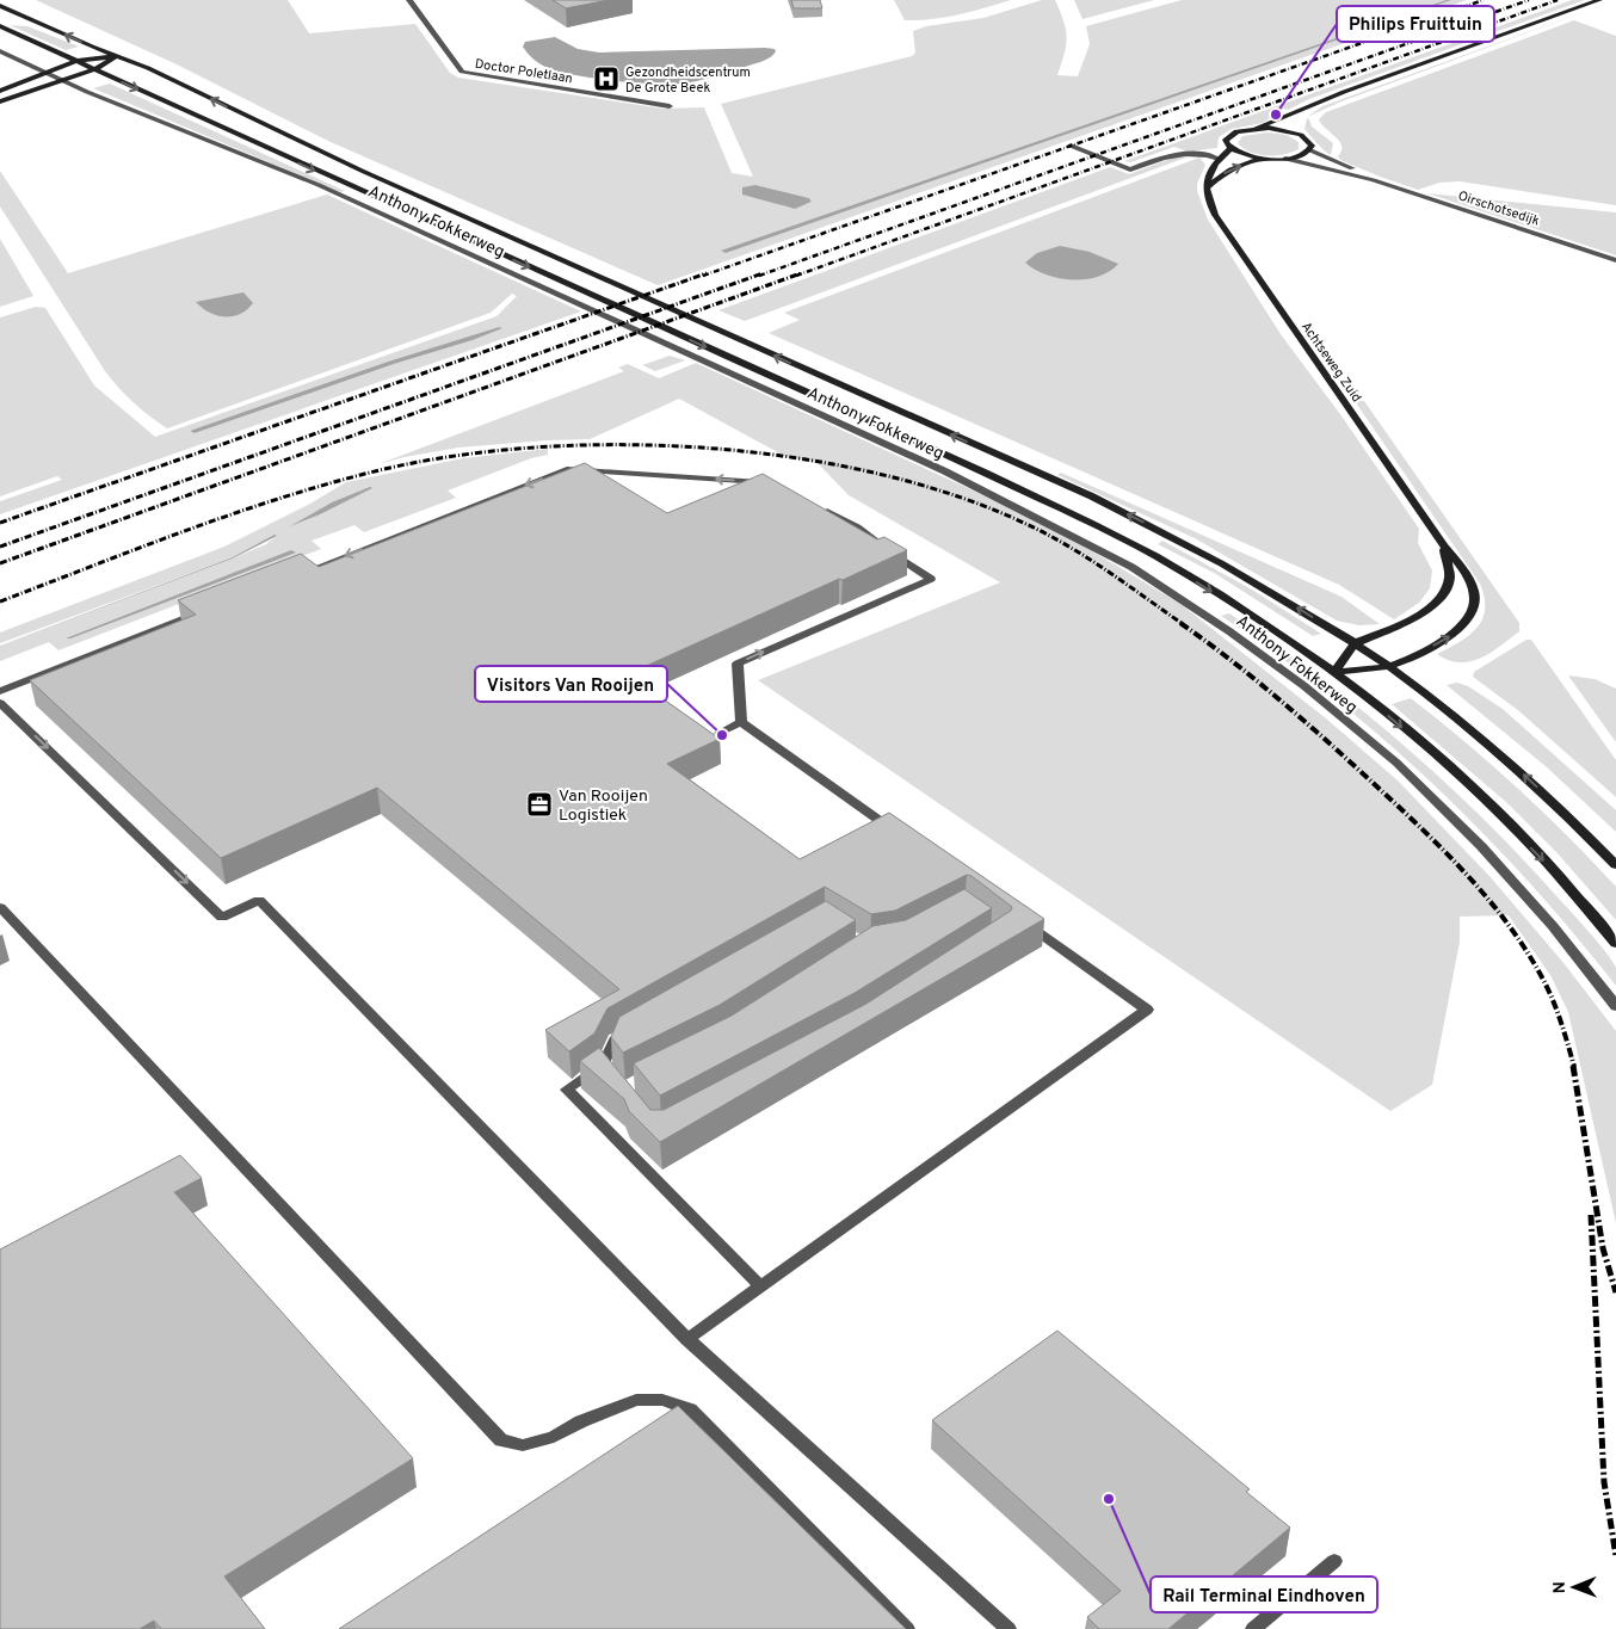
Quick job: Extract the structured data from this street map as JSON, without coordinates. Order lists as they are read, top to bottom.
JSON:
{
  "streets": {
    "main road": ["Anthony Fokkerweg", "Achtseweg Zuid"],
    "street": ["Doctor Poletlaan", "Oirschotsedijk"]
  },
  "crossings": [
    ["Anthony Fokkerweg", "Achtseweg Zuid"]
  ],
  "places": {
    "hospital": ["Gezondheidscentrum De Grote Beek"],
    "other": ["Philips Fruittuin", "Visitors Van Rooijen", "Rail Terminal Eindhoven"],
    "office": ["Van Rooijen Logistiek"]
  },
  "north": "left"
}
